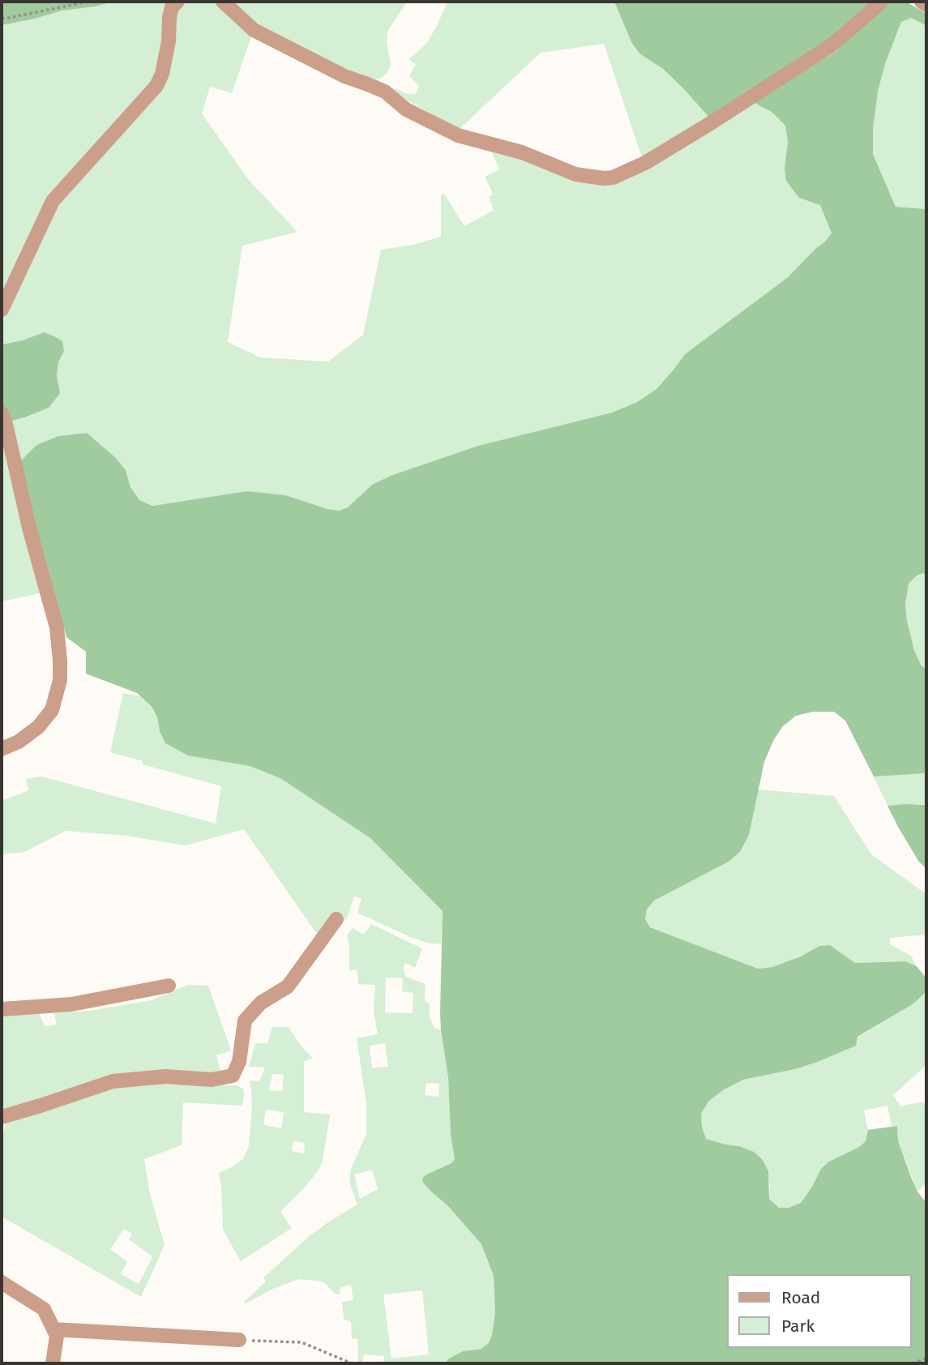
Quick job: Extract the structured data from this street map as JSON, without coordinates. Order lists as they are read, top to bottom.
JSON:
{
  "legend": ["Road", "Park"]
}
